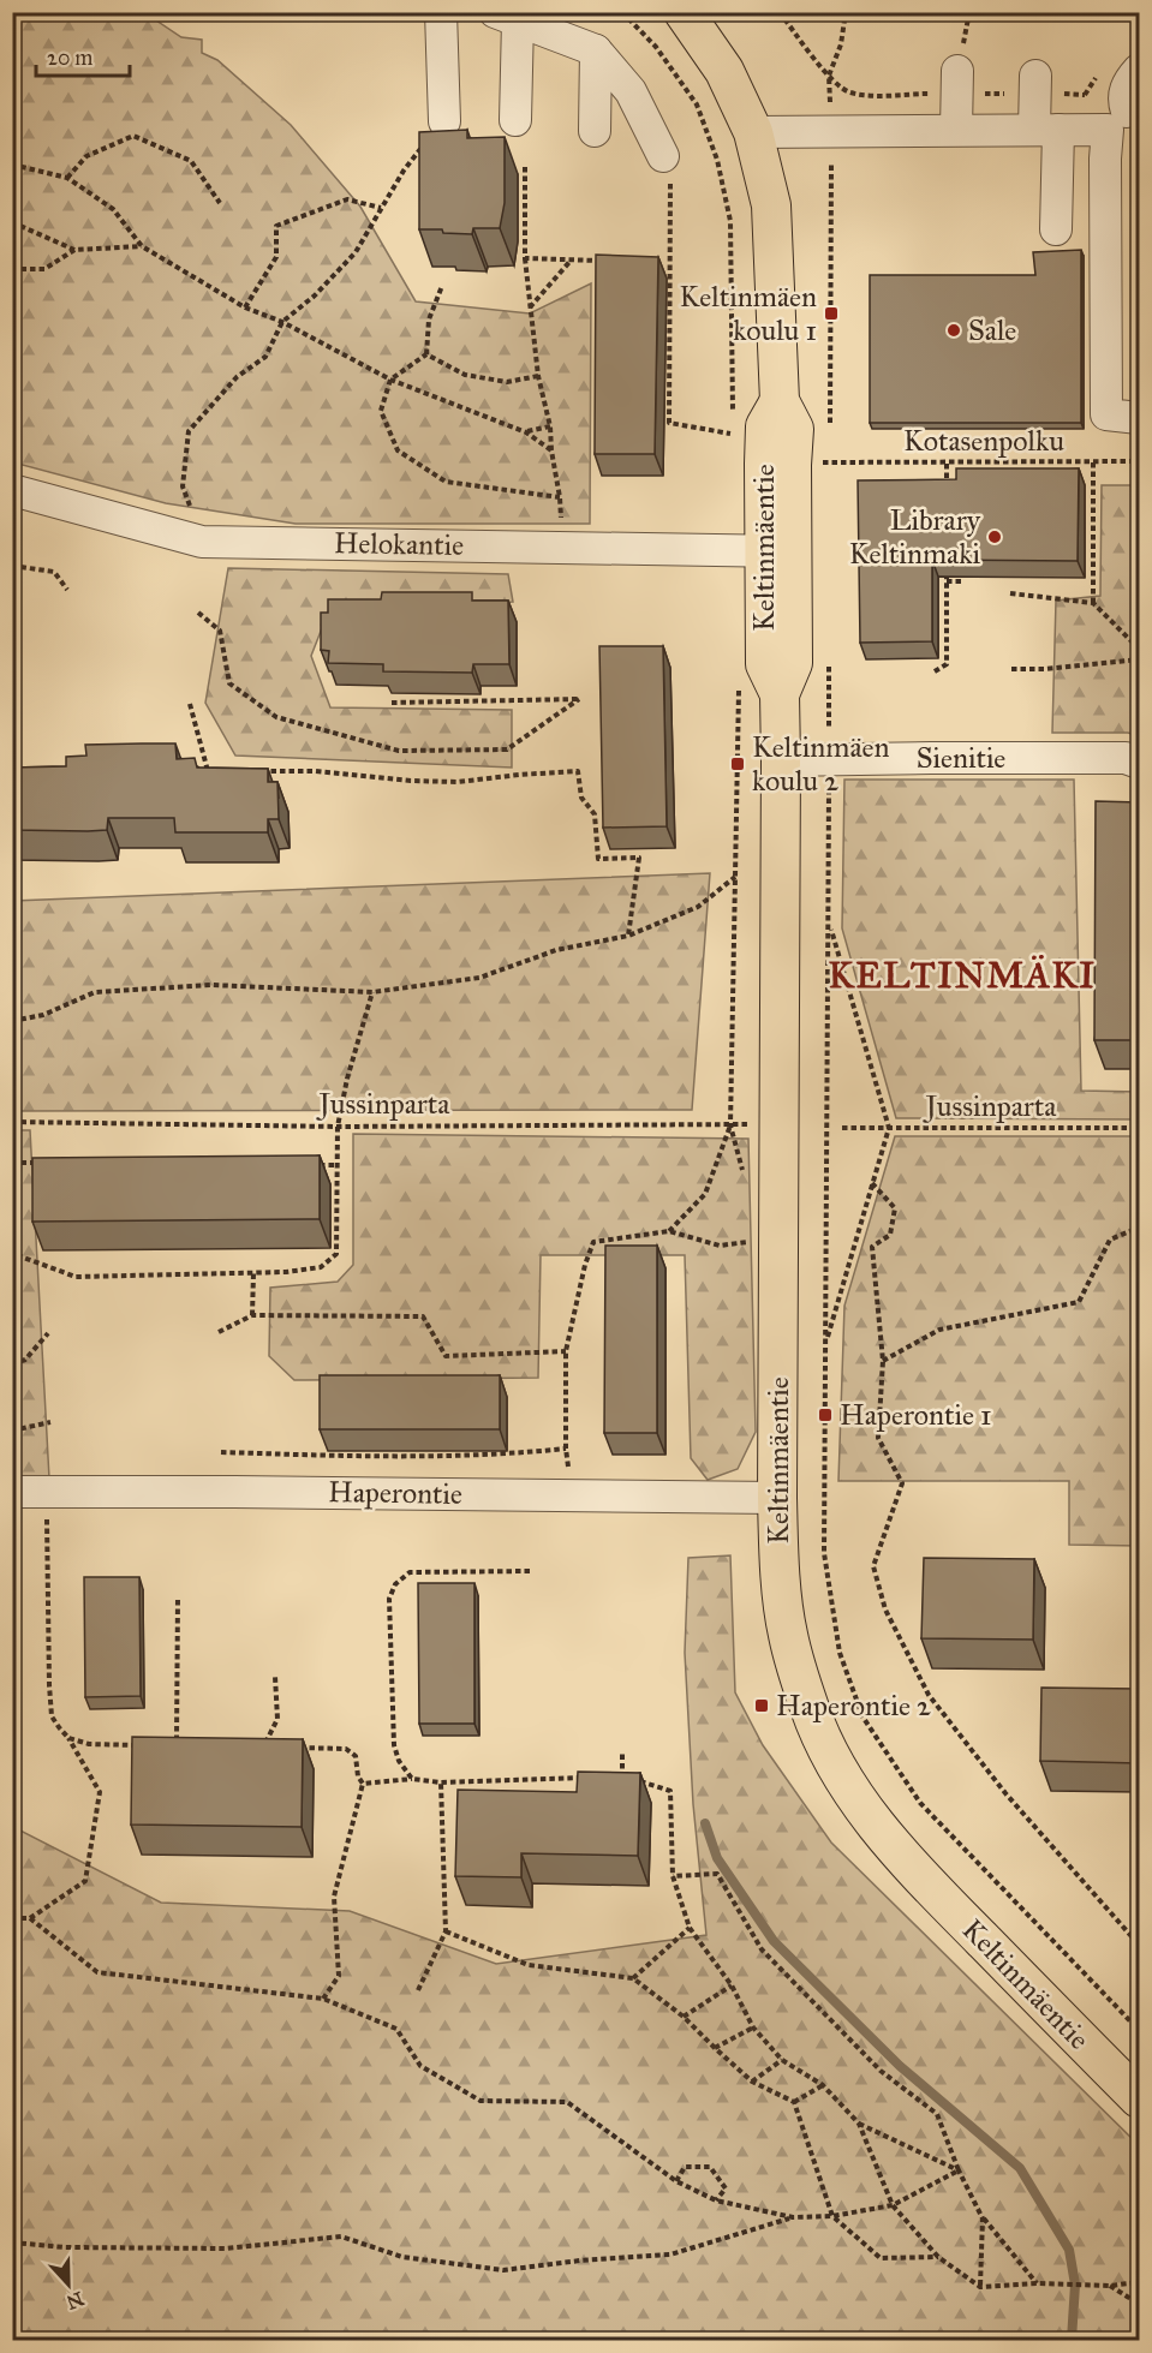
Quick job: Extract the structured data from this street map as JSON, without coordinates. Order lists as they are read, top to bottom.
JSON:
{
  "streets": {
    "main road": ["Keltinmäentie"],
    "street": ["Helokantie", "Sienitie", "Haperontie"],
    "path": ["Kotasenpolku", "Jussinparta"]
  },
  "crossings": [
    ["Helokantie", "Keltinmäentie"],
    ["Keltinmäentie", "Sienitie"],
    ["Keltinmäentie", "Haperontie"]
  ],
  "districts": ["KELTINMÄKI"],
  "places": {
    "transit": [
      "Keltinmäen koulu 1",
      "Keltinmäen koulu 2",
      "Haperontie 1",
      "Haperontie 2"
    ],
    "other": ["Sale", "Library Keltinmaki"]
  },
  "scale_bar": "20 m",
  "north": "bottom"
}
